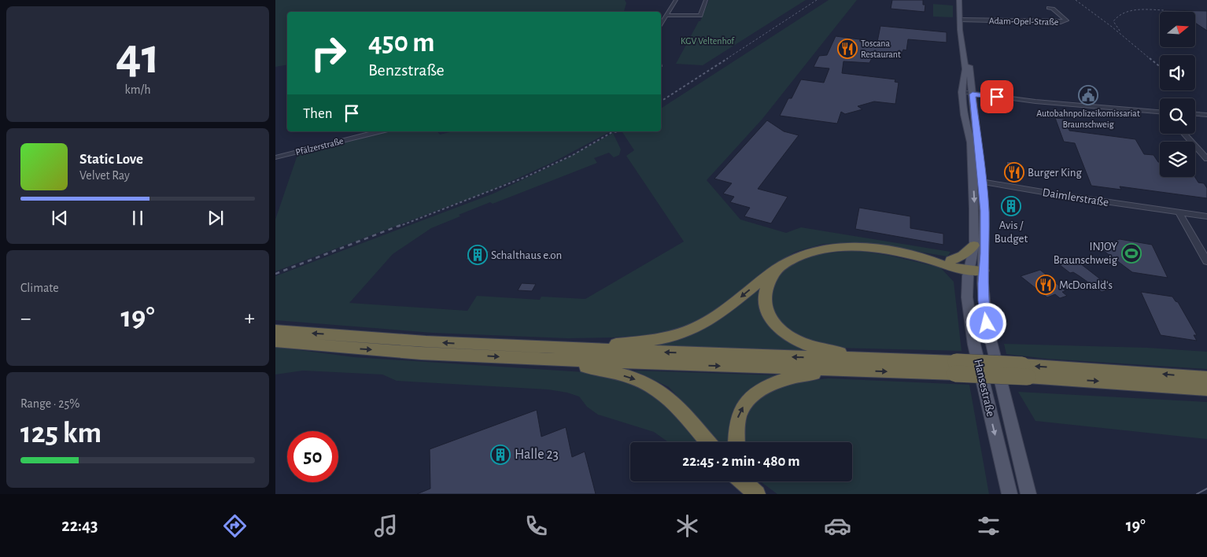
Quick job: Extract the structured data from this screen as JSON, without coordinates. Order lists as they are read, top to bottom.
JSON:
{
  "streets": {
    "main road": ["Hansestraße"],
    "street": ["Adam-Opel-Straße", "Pfälzerstraße", "Daimlerstraße"]
  },
  "crossings": [
    ["Adam-Opel-Straße", "Hansestraße"],
    ["Daimlerstraße", "Hansestraße"]
  ],
  "parks": ["KGV Veltenhof"],
  "places": {
    "restaurant": ["Toscana Restaurant", "Burger King", "McDonald's"],
    "public building": ["Autobahnpolizeikomissariat Braunschweig"],
    "building": ["Avis / Budget", "Schalthaus e.on", "Halle 23"],
    "sports": ["INJOY Braunschweig"]
  },
  "north": "right",
  "page": {
    "tile": [
      ["41", "km/h"],
      "Climate",
      ["Range · 25%", "125 km"]
    ],
    "turn": ["450 m", "Benzstraße"],
    "then": "Then",
    "song": ["Static Love", "Velvet Ray"],
    "heat": ["−", "19°", "+"],
    "limit": "50",
    "trip": "22:45 · 2 min · 480 m",
    "tabs": ["22:43", "19°"]
  }
}
